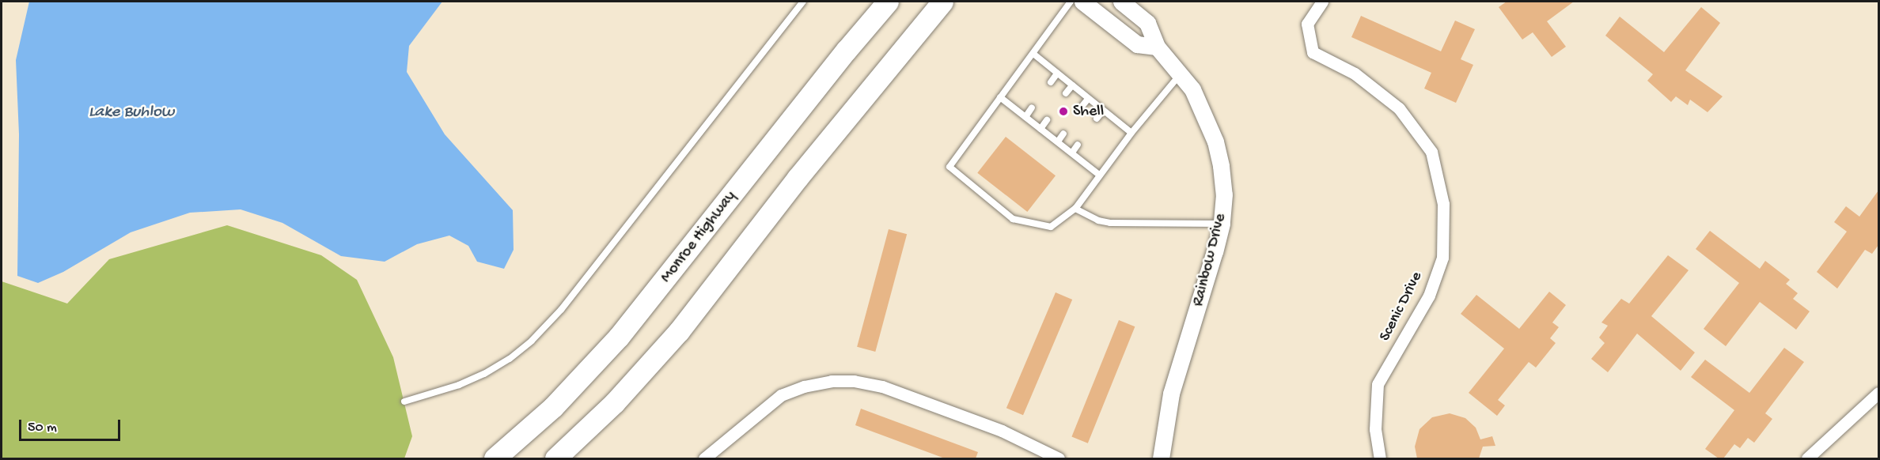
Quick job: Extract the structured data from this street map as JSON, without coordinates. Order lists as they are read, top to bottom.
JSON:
{
  "streets": {
    "highway": ["Monroe Highway"],
    "street": ["Rainbow Drive", "Scenic Drive"]
  },
  "water": ["Lake Buhlow"],
  "places": ["Shell"],
  "scale_bar": "50 m"
}
